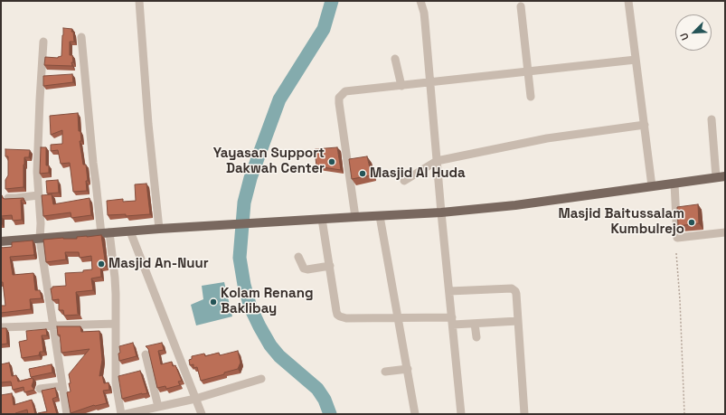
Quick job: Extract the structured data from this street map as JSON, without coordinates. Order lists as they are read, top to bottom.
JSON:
{
  "places": [
    "Yayasan Support Dakwah Center",
    "Masjid Al Huda",
    "Masjid Baitussalam Kumbulrejo",
    "Masjid An-Nuur",
    "Kolam Renang Baklibay"
  ],
  "north": "bottom left"
}
